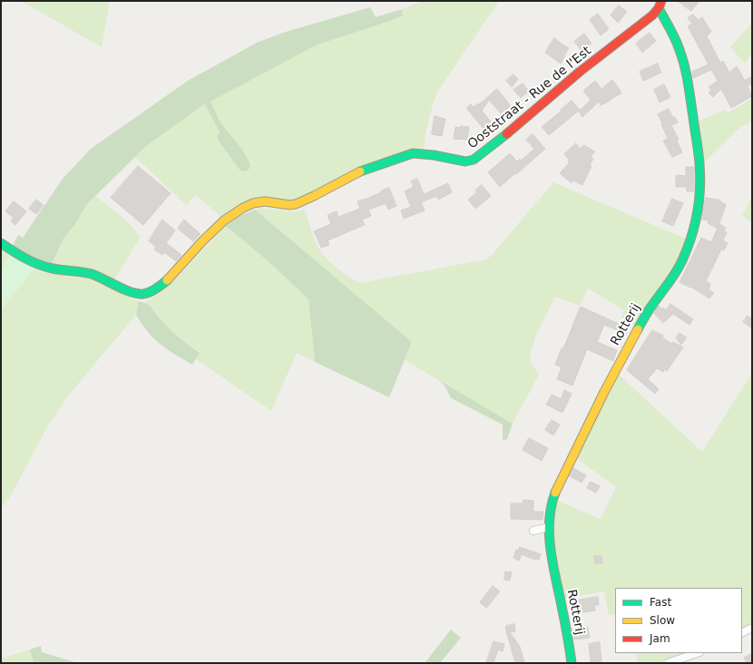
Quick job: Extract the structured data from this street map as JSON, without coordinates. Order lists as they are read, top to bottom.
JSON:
{
  "streets": {
    "street": ["Ooststraat - Rue de l'Est", "Rotterij"]
  },
  "crossings": [
    ["Ooststraat - Rue de l'Est", "Rotterij"]
  ],
  "legend": ["Fast", "Slow", "Jam"]
}
